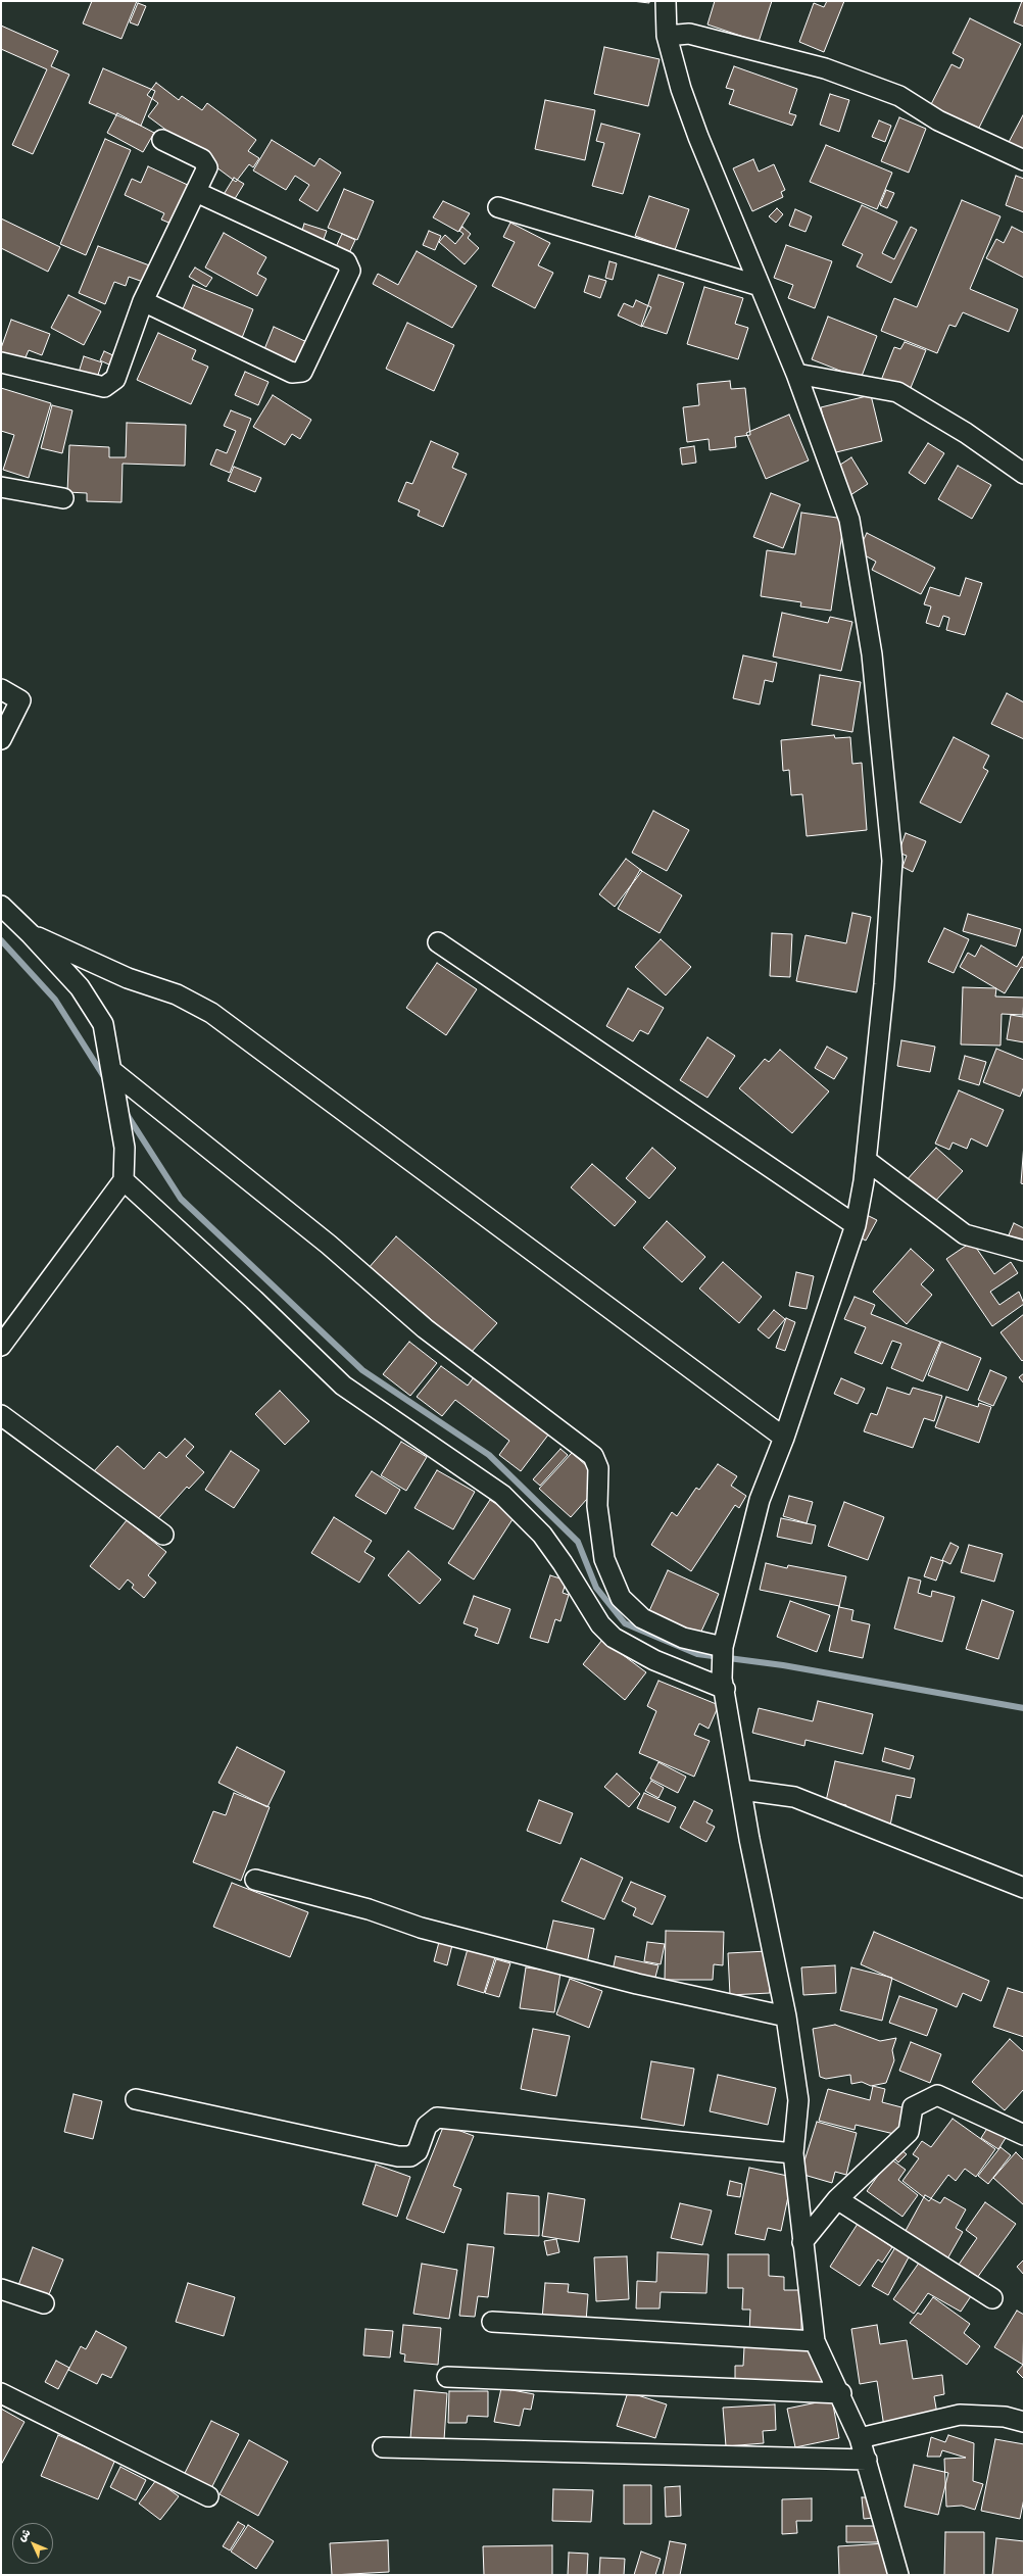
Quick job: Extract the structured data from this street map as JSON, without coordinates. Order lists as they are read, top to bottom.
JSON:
{
  "north": "top left"
}
